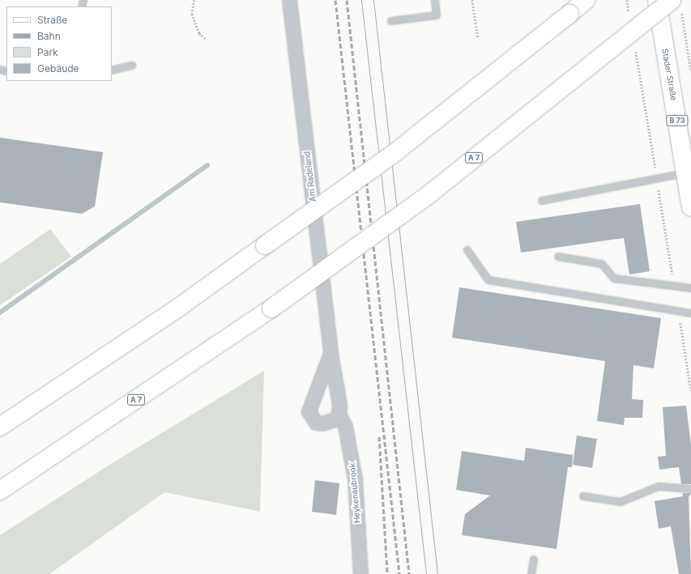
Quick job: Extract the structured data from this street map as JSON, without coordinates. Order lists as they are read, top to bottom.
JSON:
{
  "streets": {
    "main road": ["Stader Straße", "B 73", "A 7"],
    "street": ["Am Radeland", "Heykenaubrook"]
  },
  "crossings": [
    ["Am Radeland", "Heykenaubrook"]
  ],
  "legend": [
    "Straße",
    "Bahn",
    "Park",
    "Gebäude"
  ]
}
